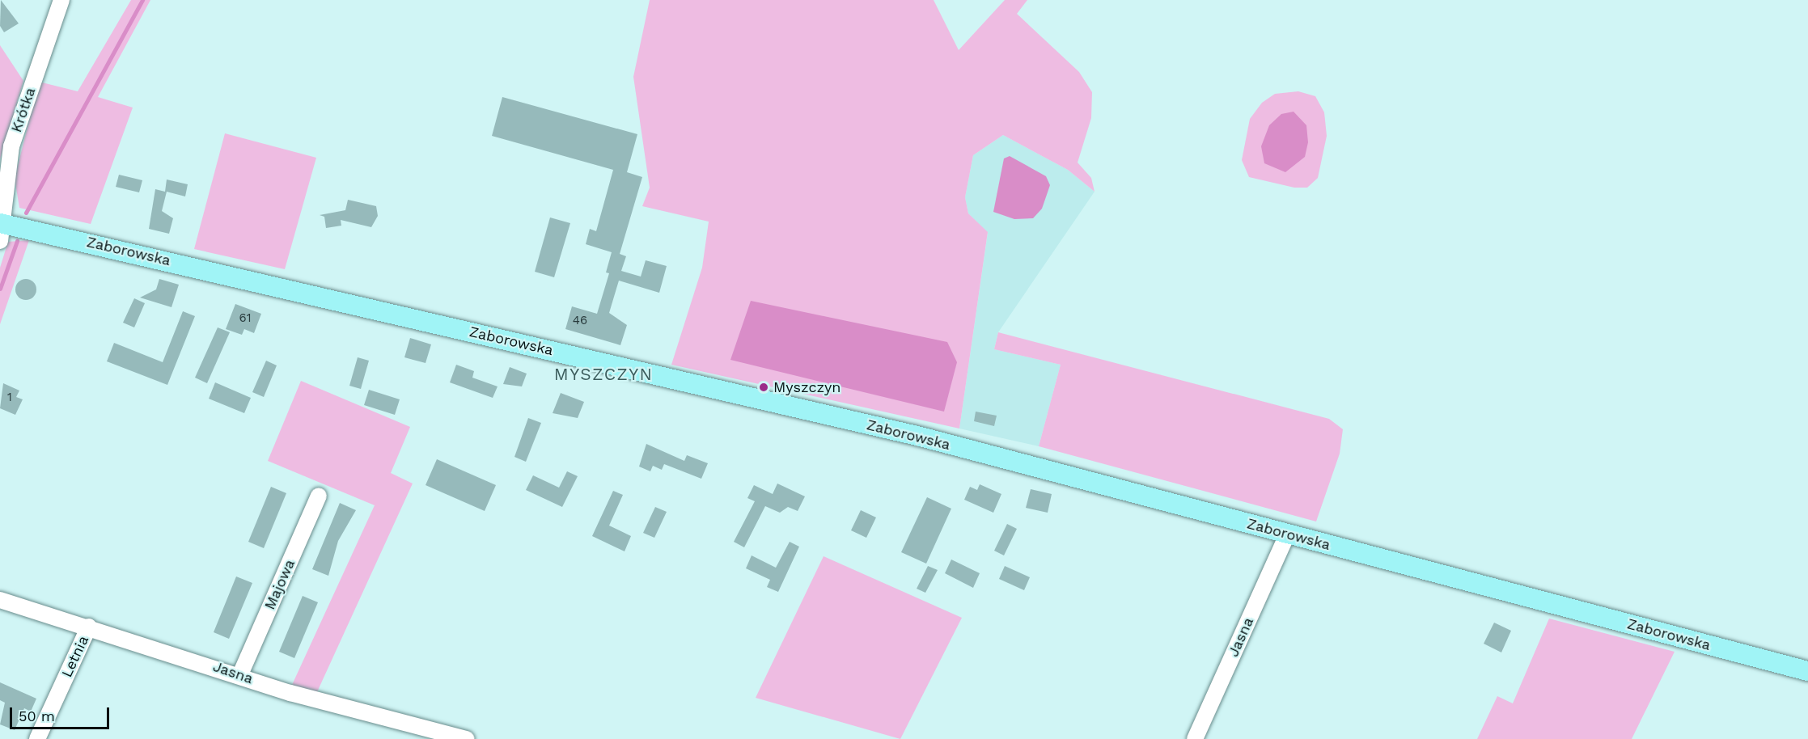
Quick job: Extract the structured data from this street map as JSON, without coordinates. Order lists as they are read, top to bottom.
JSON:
{
  "streets": {
    "main road": ["Zaborowska"],
    "street": [
      "Krótka",
      "Majowa",
      "Jasna",
      "Letnia"
    ]
  },
  "crossings": [
    ["Krótka", "Zaborowska"],
    ["Zaborowska", "Jasna"],
    ["Majowa", "Jasna"],
    ["Jasna", "Letnia"]
  ],
  "districts": ["MYSZCZYN"],
  "places": ["Myszczyn"],
  "house_numbers": ["61", "46", "1"],
  "scale_bar": "50 m"
}
